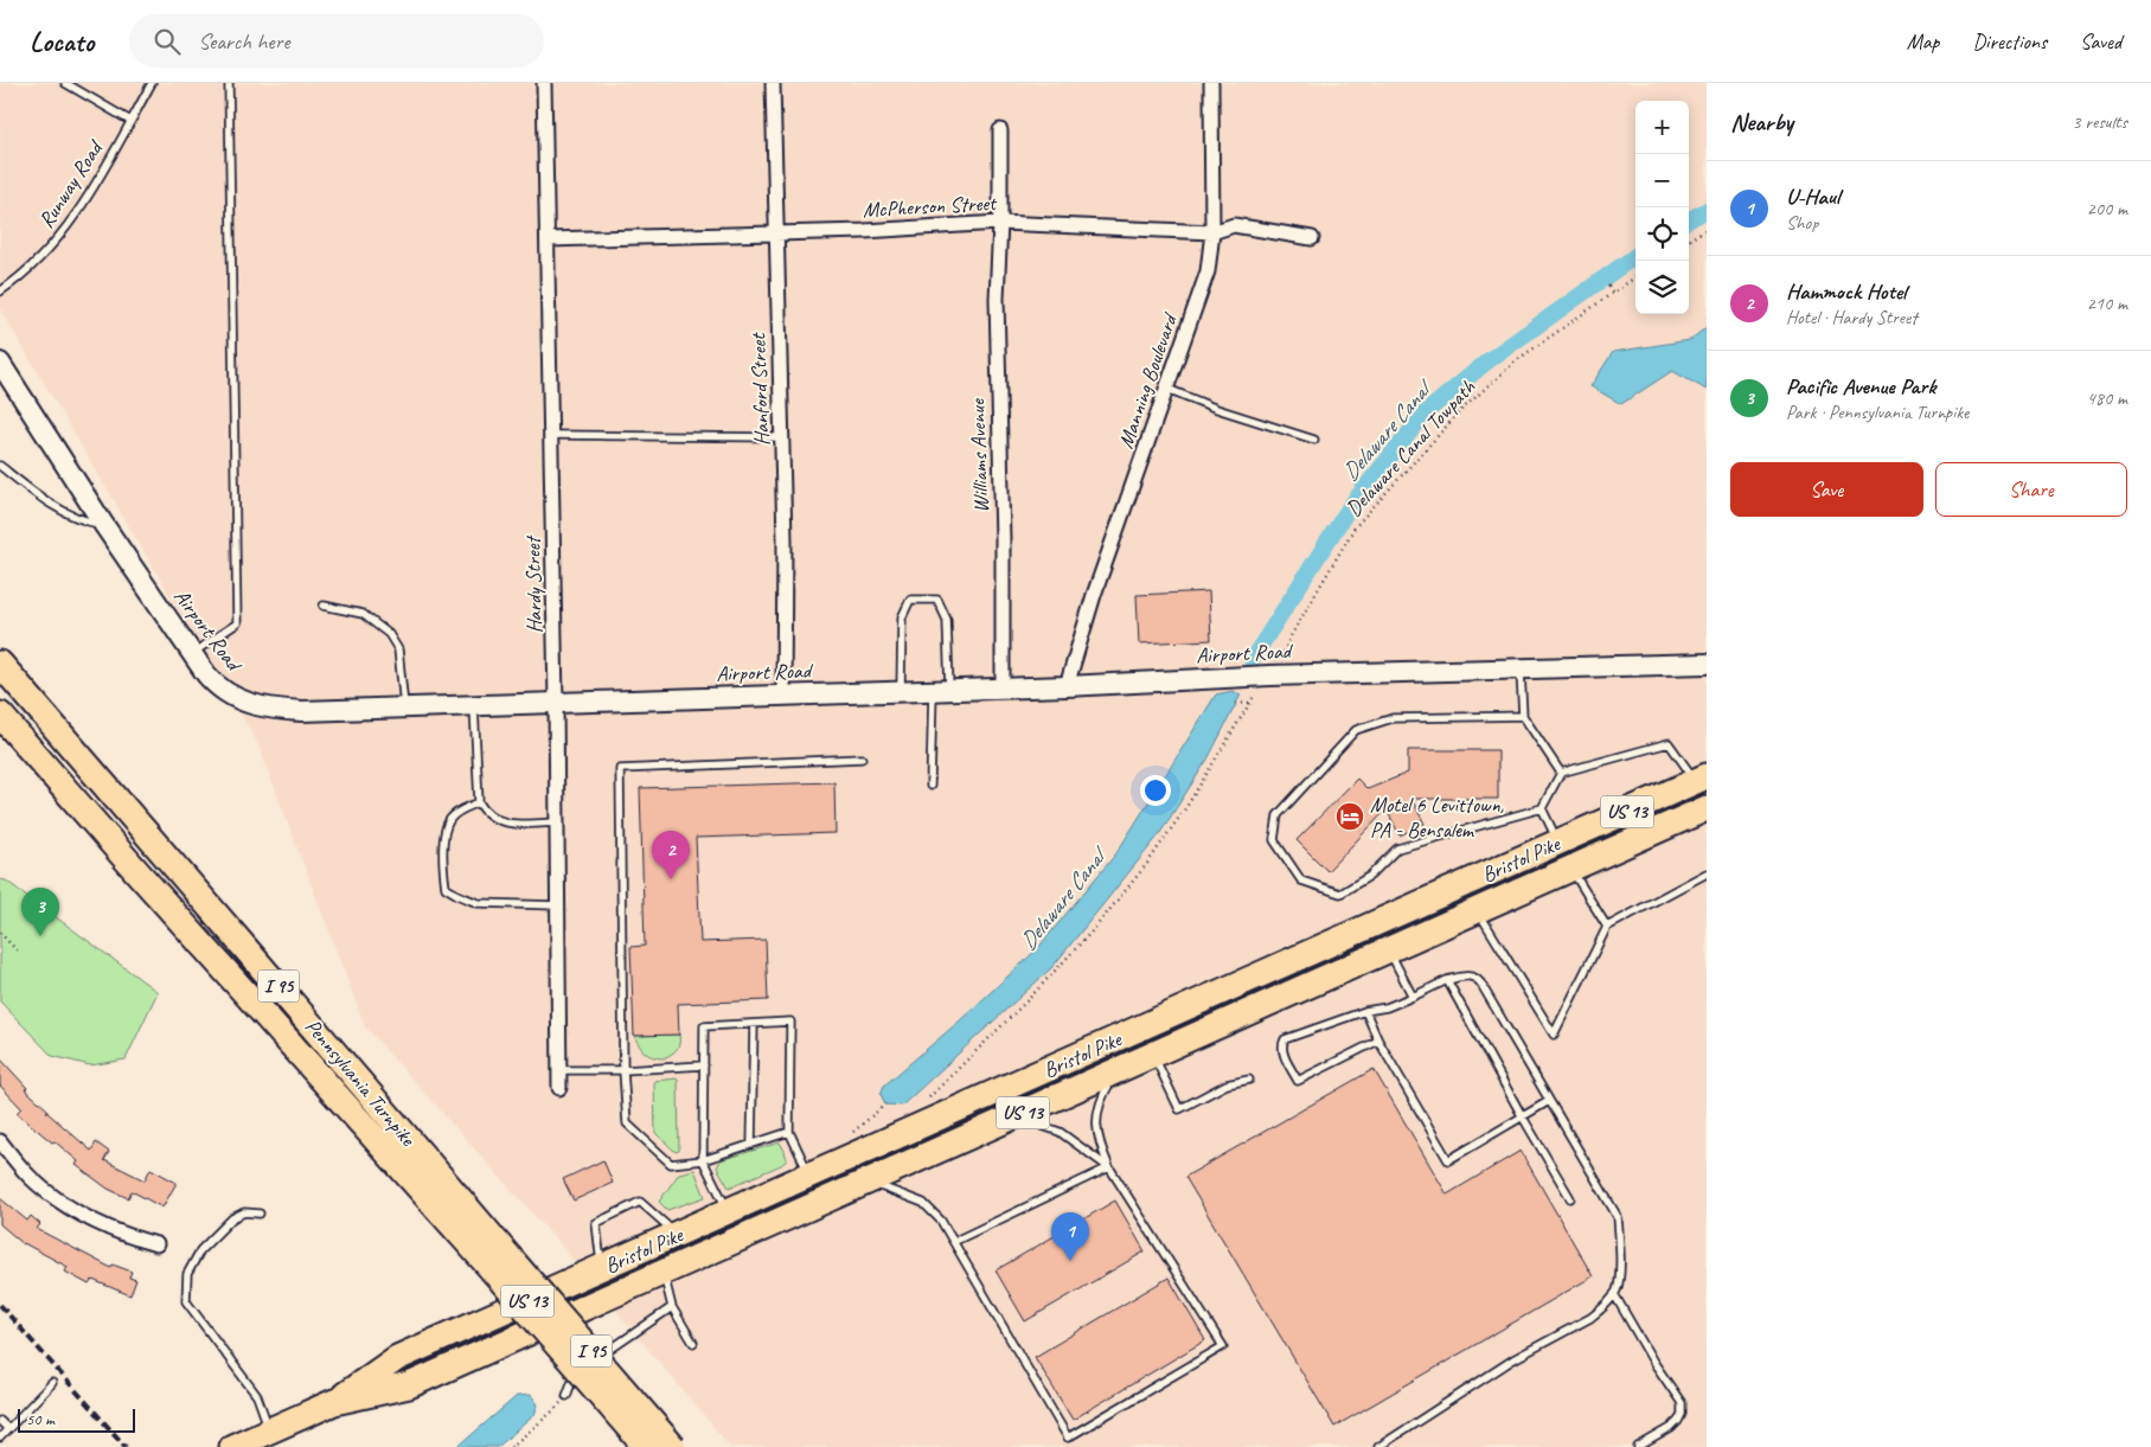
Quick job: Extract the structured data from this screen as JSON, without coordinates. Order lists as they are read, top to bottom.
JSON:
{
  "streets": {
    "highway": [
      "US 13",
      "Bristol Pike",
      "I 95",
      "Pennsylvania Turnpike"
    ],
    "street": [
      "McPherson Street",
      "Manning Boulevard",
      "Hanford Street",
      "Williams Avenue",
      "Hardy Street",
      "Airport Road"
    ],
    "lane": ["Runway Road"],
    "path": ["Delaware Canal Towpath"]
  },
  "crossings": [
    ["McPherson Street", "Manning Boulevard"],
    ["McPherson Street", "Hanford Street"],
    ["McPherson Street", "Williams Avenue"],
    ["McPherson Street", "Hardy Street"],
    ["Manning Boulevard", "Airport Road"],
    ["Hanford Street", "Airport Road"],
    ["Williams Avenue", "Airport Road"],
    ["Hardy Street", "Airport Road"]
  ],
  "water": ["Delaware Canal"],
  "places": {
    "hotel": ["Motel 6 Levittown, PA - Bensalem"]
  },
  "scale_bar": "50 m",
  "page": {
    "header": "Locato",
    "search": "Search here",
    "nav": ["Map", "Directions", "Saved"],
    "heading": ["Nearby", "3 results"],
    "map_buttons": ["+", "−"],
    "list": [
      {
        "mark": "1",
        "name": "U-Haul",
        "note": "Shop",
        "value": "200 m"
      },
      {
        "mark": "2",
        "name": "Hammock Hotel",
        "note": "Hotel · Hardy Street",
        "value": "210 m"
      },
      {
        "mark": "3",
        "name": "Pacific Avenue Park",
        "note": "Park · Pennsylvania Turnpike",
        "value": "480 m"
      }
    ],
    "buttons": ["Save", "Share"],
    "pins": ["2", "3", "1"],
    "scale": "50 m"
  }
}
